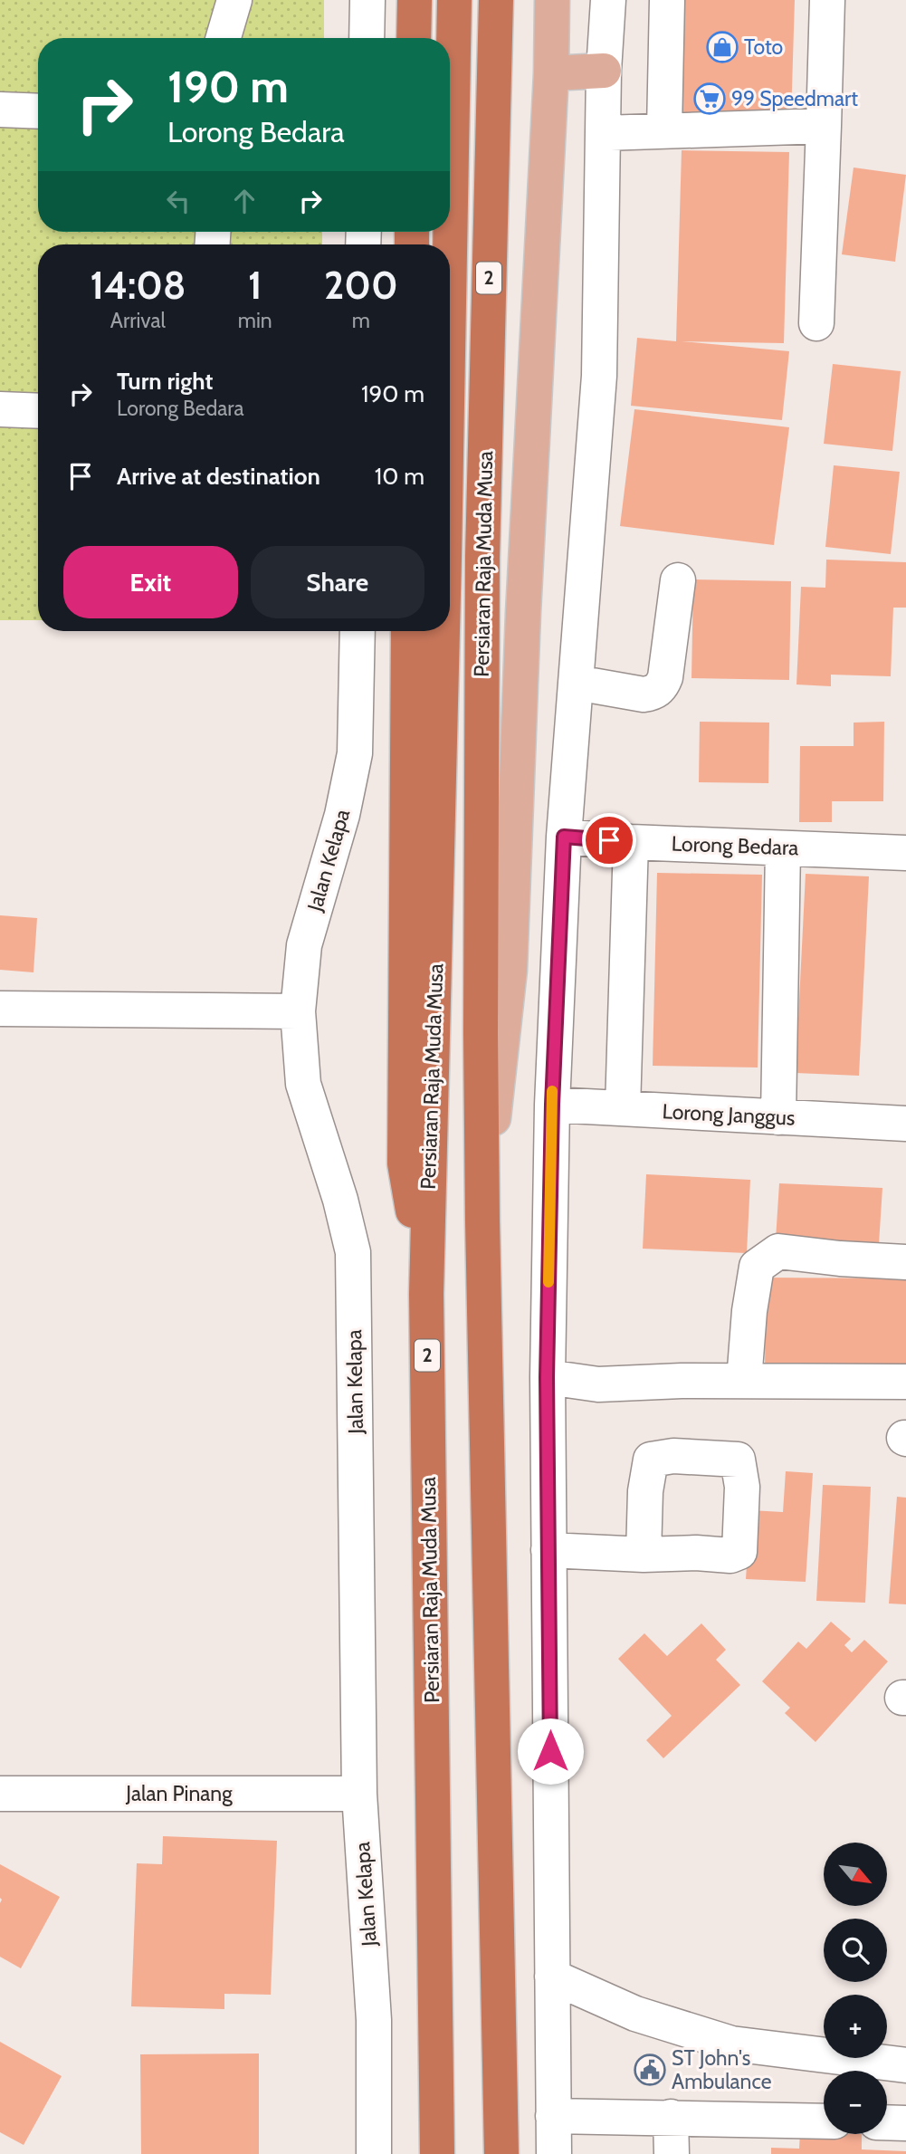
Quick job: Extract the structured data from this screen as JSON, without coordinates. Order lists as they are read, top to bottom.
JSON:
{
  "streets": {
    "highway": ["2", "Persiaran Raja Muda Musa"],
    "street": [
      "Lorong Bedara",
      "Jalan Kelapa",
      "Lorong Janggus",
      "Jalan Pinang"
    ]
  },
  "crossings": [
    ["Jalan Kelapa", "Jalan Pinang"]
  ],
  "places": {
    "shop": ["Toto"],
    "supermarket": ["99 Speedmart"],
    "public building": ["ST John's Ambulance"]
  },
  "north": "bottom right",
  "page": {
    "turn": ["190 m", "Lorong Bedara"],
    "eta": [
      "14:08",
      "Arrival",
      "1",
      "min",
      "200",
      "m"
    ],
    "list": [
      {
        "name": "Turn right",
        "note": "Lorong Bedara",
        "value": "190 m"
      },
      {
        "name": "Arrive at destination",
        "value": "10 m"
      }
    ],
    "buttons": ["Exit", "Share"],
    "map_buttons": ["+", "−"]
  }
}
